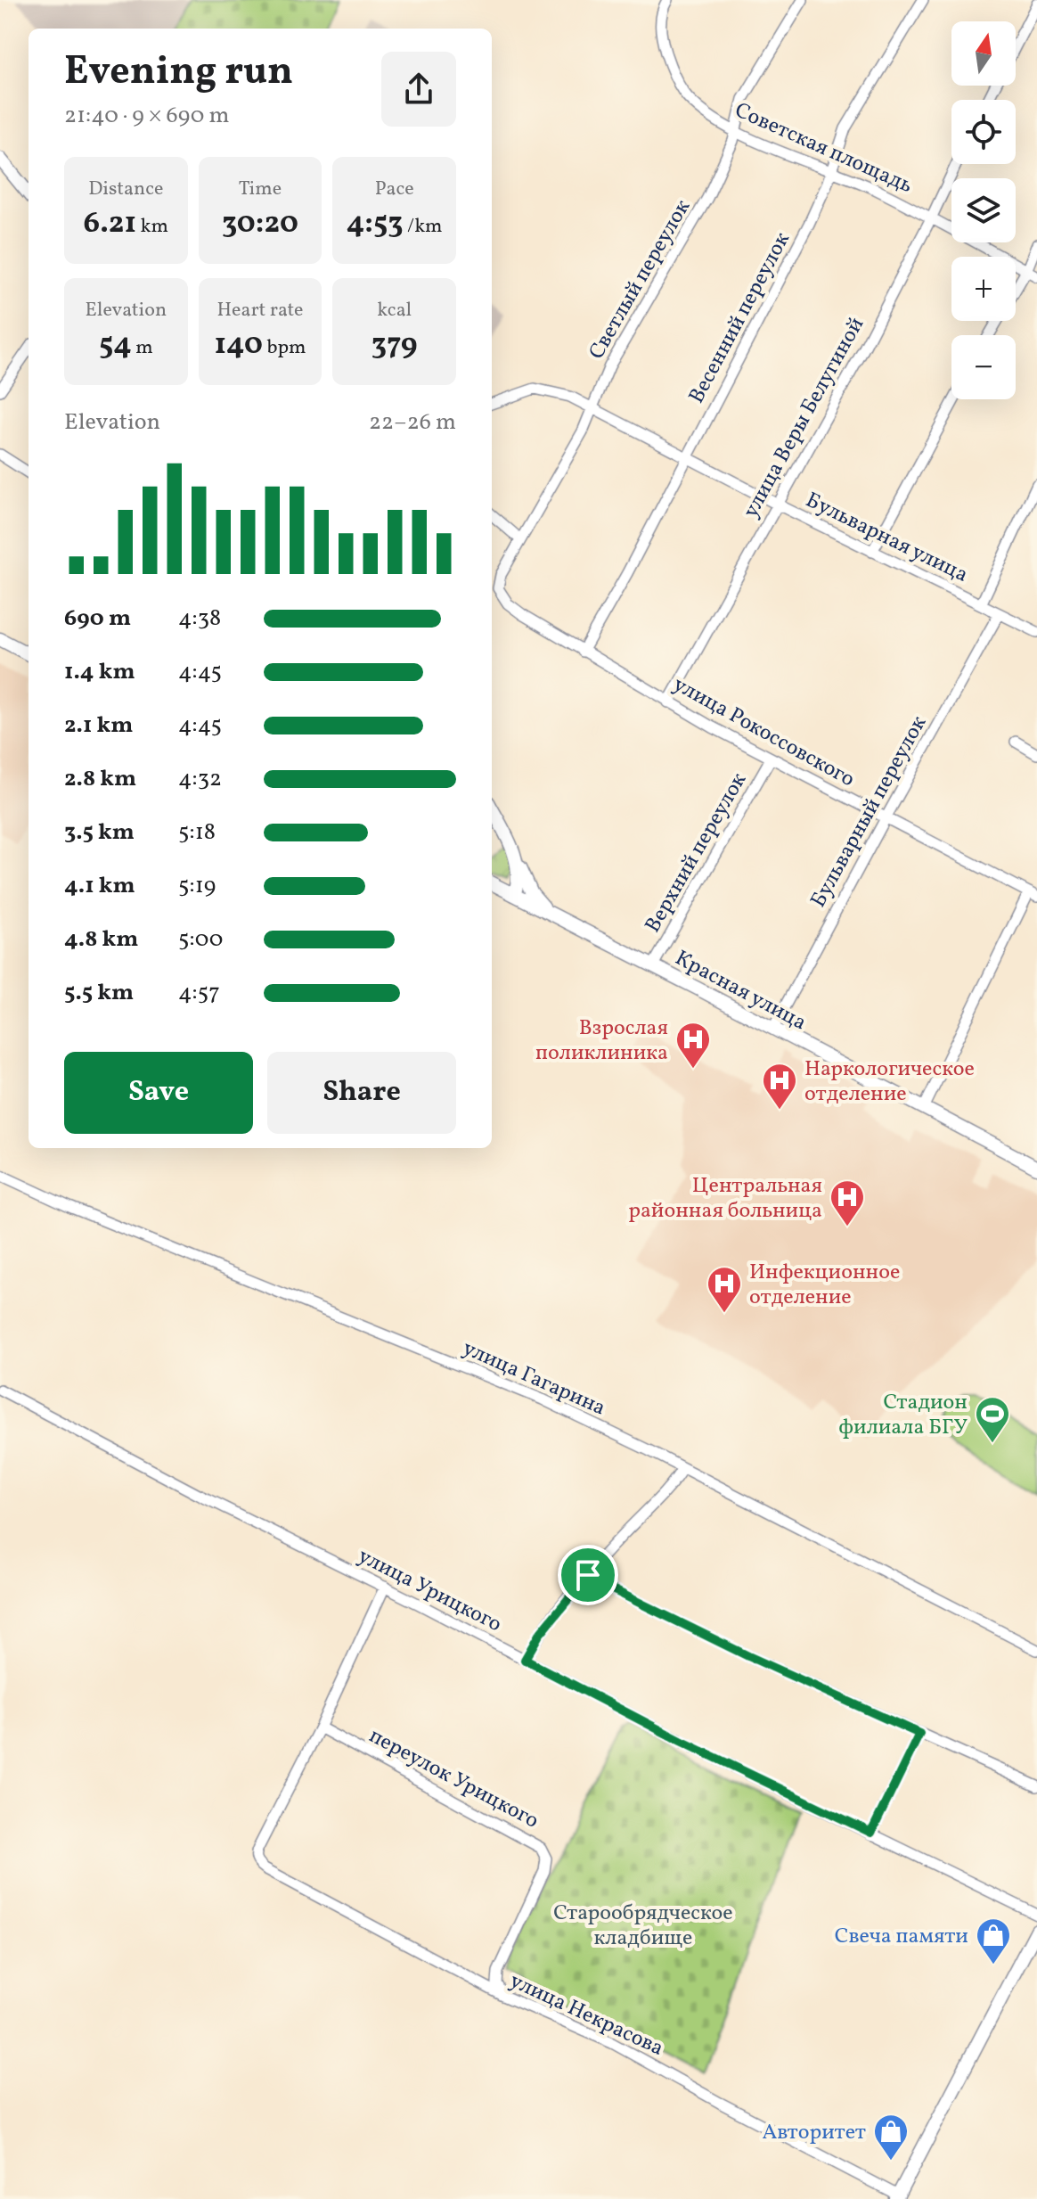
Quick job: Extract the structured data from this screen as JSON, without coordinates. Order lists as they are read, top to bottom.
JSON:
{
  "streets": {
    "main road": ["Красная улица"],
    "street": [
      "Советская площадь",
      "Светлый переулок",
      "Весенний переулок",
      "улица Веры Белугиной",
      "Бульварная улица",
      "улица Рокоссовского",
      "Бульварный переулок",
      "Верхний переулок",
      "улица Гагарина",
      "улица Урицкого",
      "переулок Урицкого",
      "улица Некрасова"
    ]
  },
  "crossings": [
    ["Советская площадь", "Светлый переулок"],
    ["Советская площадь", "Весенний переулок"],
    ["Советская площадь", "улица Веры Белугиной"],
    ["Светлый переулок", "Бульварная улица"],
    ["Светлый переулок", "улица Рокоссовского"],
    ["Весенний переулок", "Бульварная улица"],
    ["Весенний переулок", "улица Рокоссовского"],
    ["улица Веры Белугиной", "Бульварная улица"],
    ["улица Веры Белугиной", "улица Рокоссовского"],
    ["Бульварная улица", "Бульварный переулок"],
    ["улица Рокоссовского", "Бульварный переулок"],
    ["улица Рокоссовского", "Верхний переулок"],
    ["Бульварный переулок", "Красная улица"],
    ["Верхний переулок", "Красная улица"],
    ["переулок Урицкого", "улица Некрасова"]
  ],
  "parks": ["Старообрядческое кладбище"],
  "places": {
    "hospital": [
      "Взрослая поликлиника",
      "Наркологическое отделение",
      "Центральная районная больница",
      "Инфекционное отделение"
    ],
    "sports": ["Стадион филиала БГУ"],
    "shop": ["Свеча памяти", "Авторитет"]
  },
  "north": "top",
  "page": {
    "map_buttons": ["+", "−"],
    "heading": ["Evening run", "21:40 · 9 × 690 m"],
    "stats": [
      ["Distance", "6.21 km"],
      ["Time", "30:20"],
      ["Pace", "4:53 /km"],
      ["Elevation", "54 m"],
      ["Heart rate", "140 bpm"],
      ["kcal", "379"]
    ],
    "chart": ["Elevation", "22–26 m"],
    "list": [
      {
        "name": "690 m",
        "note": "4:38"
      },
      {
        "name": "1.4 km",
        "note": "4:45"
      },
      {
        "name": "2.1 km",
        "note": "4:45"
      },
      {
        "name": "2.8 km",
        "note": "4:32"
      },
      {
        "name": "3.5 km",
        "note": "5:18"
      },
      {
        "name": "4.1 km",
        "note": "5:19"
      },
      {
        "name": "4.8 km",
        "note": "5:00"
      },
      {
        "name": "5.5 km",
        "note": "4:57"
      }
    ],
    "buttons": ["Save", "Share"]
  }
}
